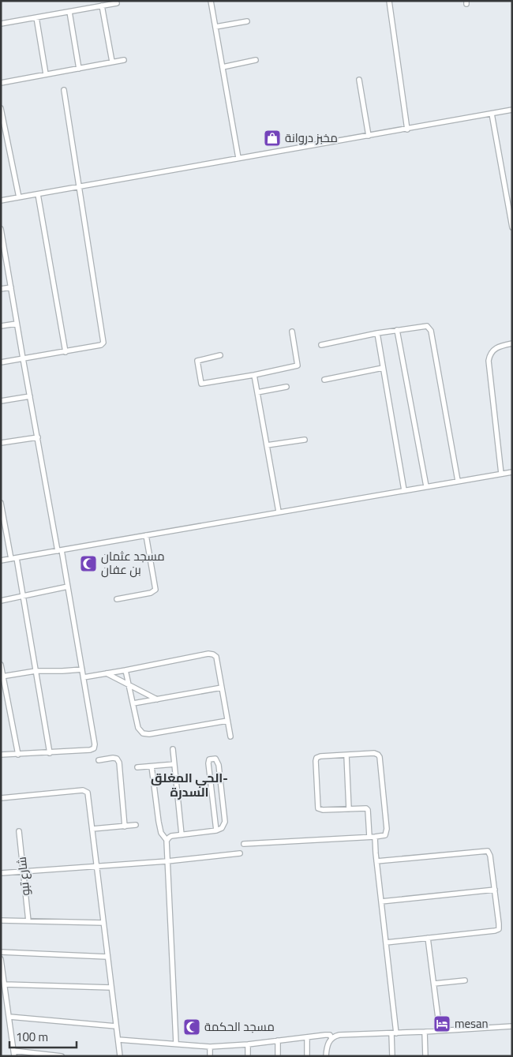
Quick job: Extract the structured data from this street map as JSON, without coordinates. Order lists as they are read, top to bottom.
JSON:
{
  "streets": {
    "street": ["شارع تبو"]
  },
  "districts": ["الحي المغلق- السدرة"],
  "places": {
    "shop": ["مخبز دروانة"],
    "mosque": ["مسجد عثمان بن عفان", "مسجد الحكمة"],
    "hotel": ["mesan"]
  },
  "scale_bar": "100 m"
}
